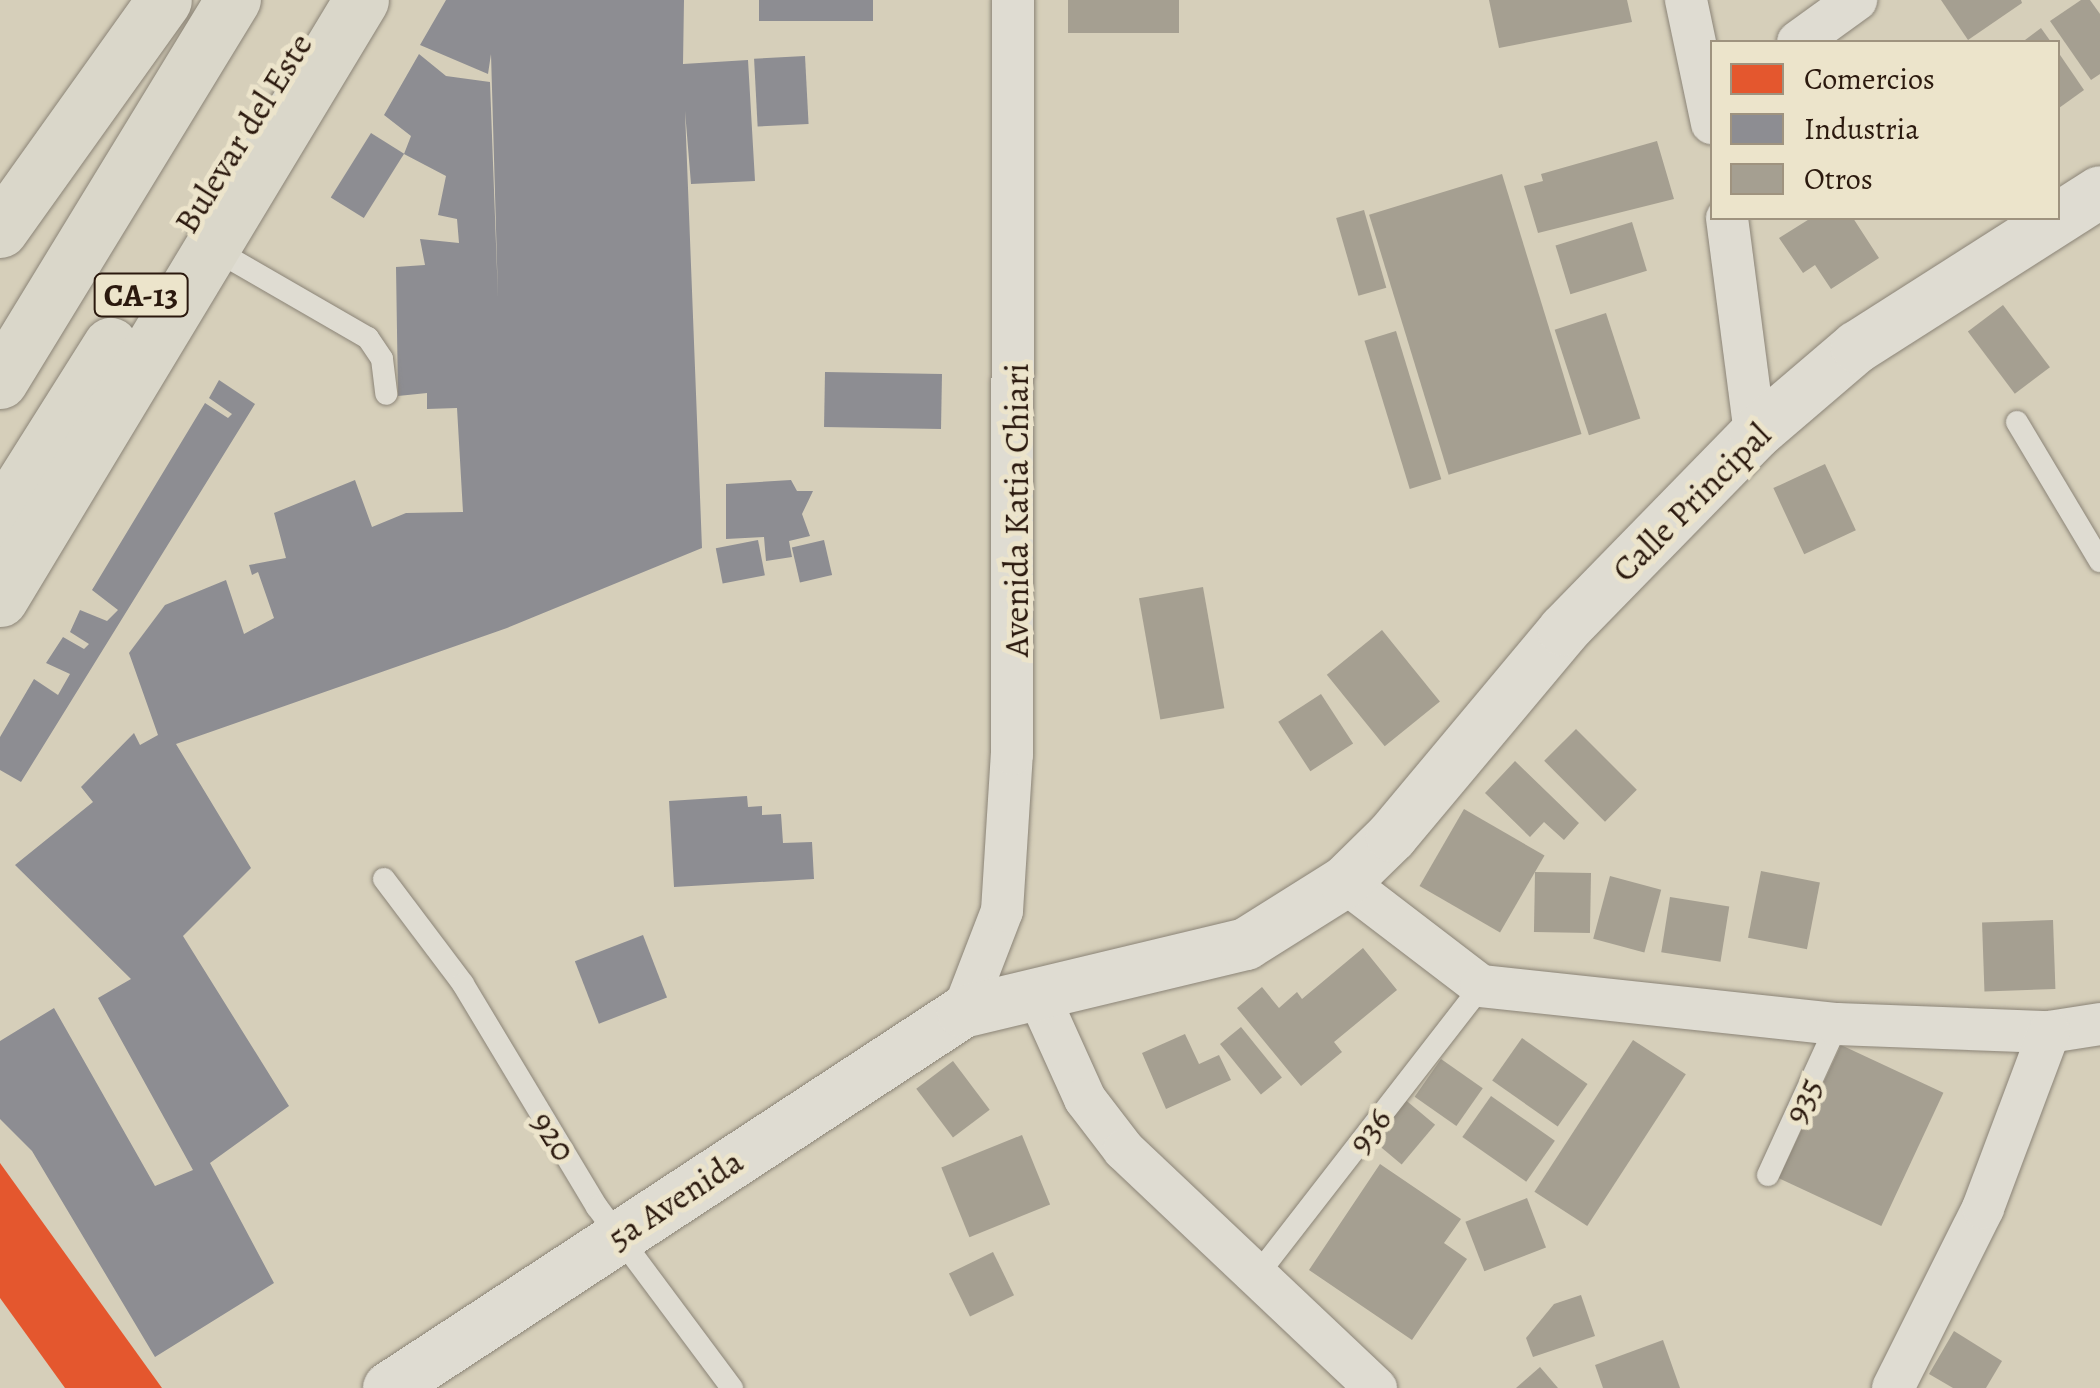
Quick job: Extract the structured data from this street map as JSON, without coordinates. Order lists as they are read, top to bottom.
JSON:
{
  "streets": {
    "highway": ["Bulevar del Este", "CA-13"],
    "street": ["Calle Principal", "Avenida Katia Chiari", "5a Avenida"],
    "lane": ["935", "936", "920"]
  },
  "crossings": [
    ["Calle Principal", "Avenida Katia Chiari"],
    ["Calle Principal", "5a Avenida"],
    ["Avenida Katia Chiari", "5a Avenida"],
    ["920", "5a Avenida"]
  ],
  "legend": ["Comercios", "Industria", "Otros"]
}
